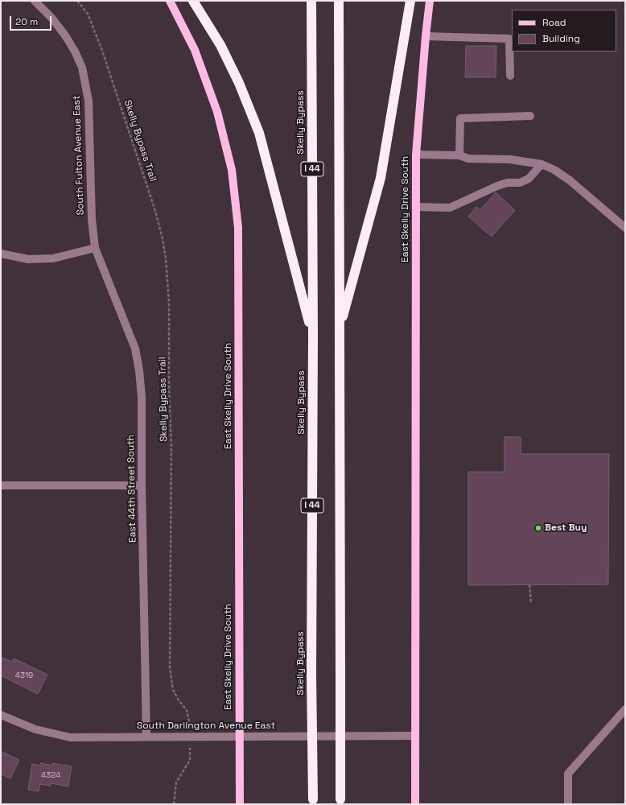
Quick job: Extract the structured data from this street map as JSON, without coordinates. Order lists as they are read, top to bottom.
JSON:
{
  "streets": {
    "highway": ["Skelly Bypass", "I 44"],
    "main road": ["East Skelly Drive South"],
    "street": ["South Fulton Avenue East", "East 44th Street South", "South Darlington Avenue East"],
    "path": ["Skelly Bypass Trail"]
  },
  "crossings": [
    ["Skelly Bypass Trail", "South Darlington Avenue East"],
    ["South Fulton Avenue East", "East 44th Street South"],
    ["East Skelly Drive South", "South Darlington Avenue East"],
    ["East 44th Street South", "South Darlington Avenue East"]
  ],
  "places": ["Best Buy"],
  "house_numbers": ["4319", "4324"],
  "legend": ["Road", "Building"],
  "scale_bar": "20 m"
}
